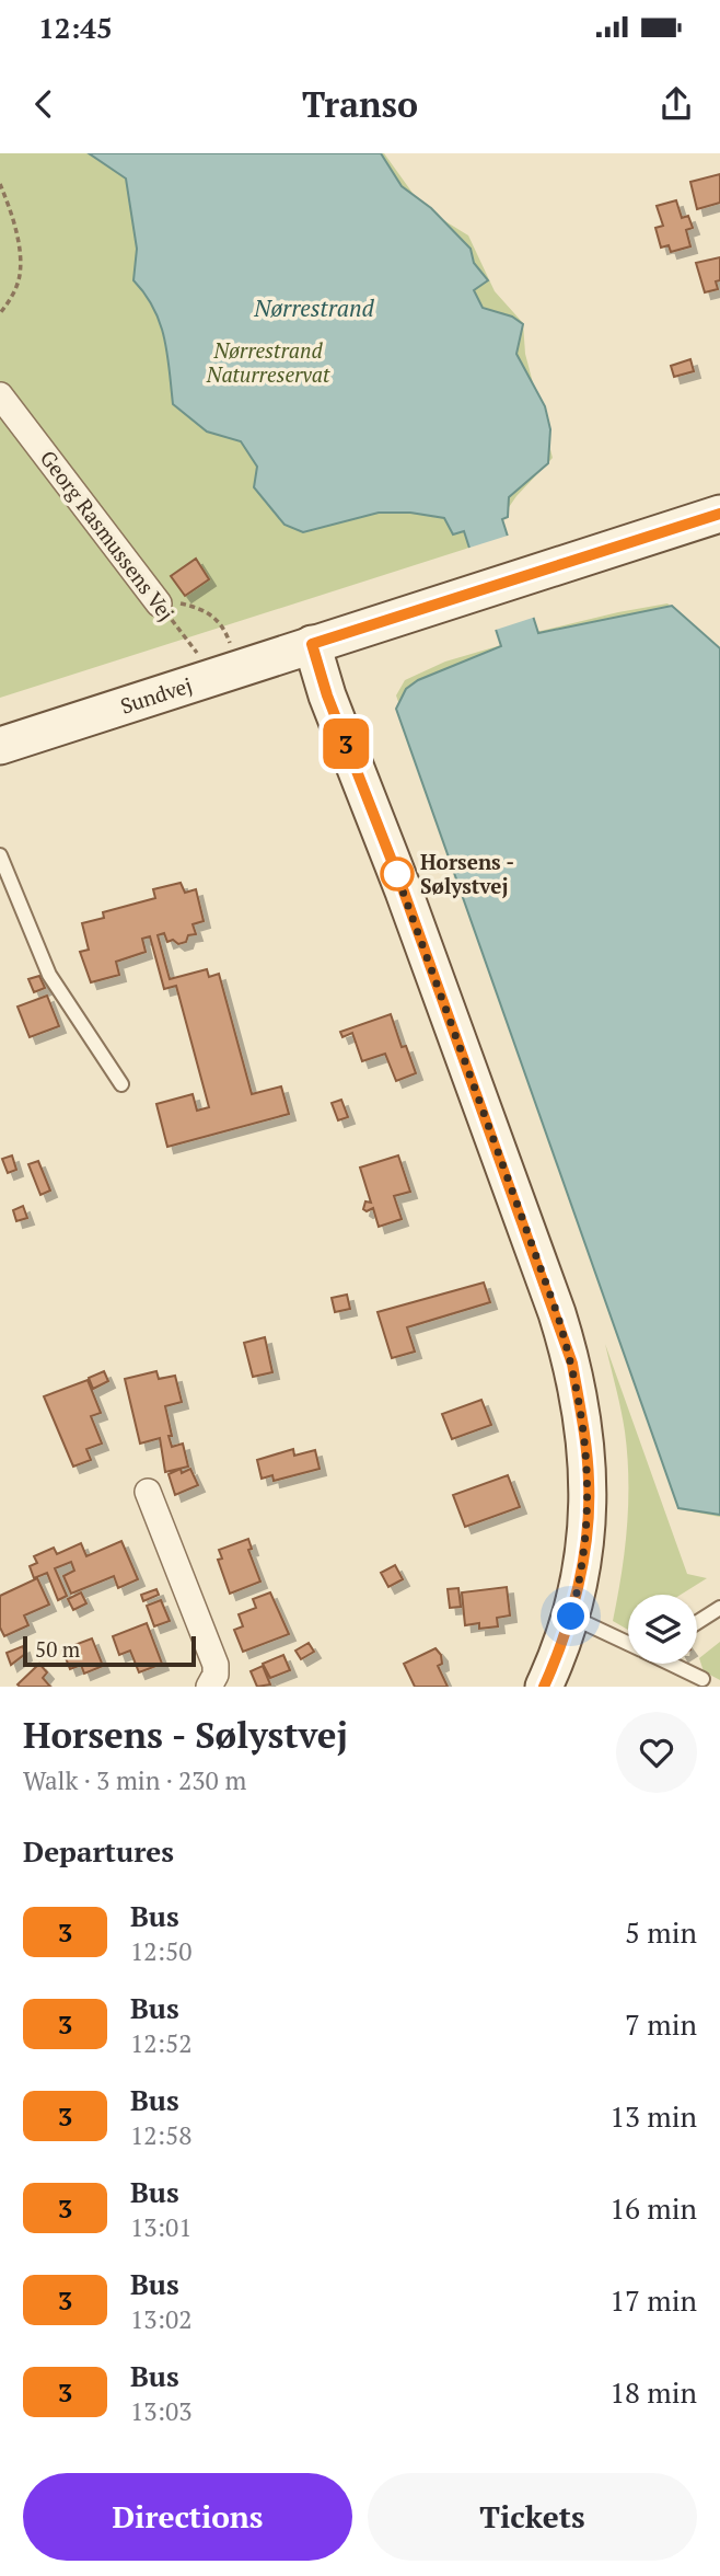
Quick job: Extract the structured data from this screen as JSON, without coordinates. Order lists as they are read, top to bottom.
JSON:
{
  "streets": {
    "street": ["Georg Rasmussens Vej", "Sundvej"]
  },
  "crossings": [
    ["Georg Rasmussens Vej", "Sundvej"]
  ],
  "water": ["Nørrestrand"],
  "parks": ["Nørrestrand Naturreservat"],
  "places": ["Horsens - Sølystvej"],
  "lines": ["bus line 3"],
  "scale_bar": "50 m",
  "page": {
    "status": "12:45",
    "header": "Transo",
    "on_map": "3",
    "scale": "50 m",
    "heading": [
      ["Horsens - Sølystvej", "Walk · 3 min · 230 m"],
      "Departures"
    ],
    "list": [
      {
        "mark": "3",
        "name": "Bus",
        "note": "12:50",
        "value": "5 min"
      },
      {
        "mark": "3",
        "name": "Bus",
        "note": "12:52",
        "value": "7 min"
      },
      {
        "mark": "3",
        "name": "Bus",
        "note": "12:58",
        "value": "13 min"
      },
      {
        "mark": "3",
        "name": "Bus",
        "note": "13:01",
        "value": "16 min"
      },
      {
        "mark": "3",
        "name": "Bus",
        "note": "13:02",
        "value": "17 min"
      },
      {
        "mark": "3",
        "name": "Bus",
        "note": "13:03",
        "value": "18 min"
      }
    ],
    "buttons": ["Directions", "Tickets"]
  }
}
